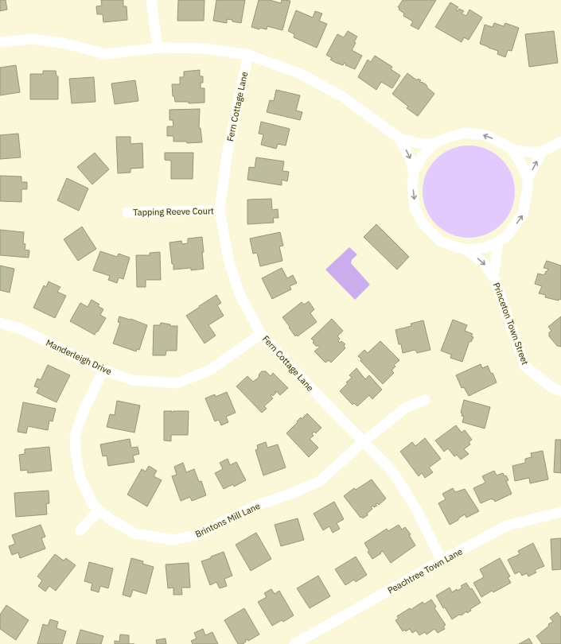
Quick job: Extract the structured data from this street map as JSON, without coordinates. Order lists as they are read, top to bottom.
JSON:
{
  "streets": {
    "street": [
      "Fern Cottage Lane",
      "Tapping Reeve Court",
      "Princeton Town Street",
      "Manderleigh Drive",
      "Brintons Mill Lane",
      "Peachtree Town Lane"
    ]
  },
  "crossings": [
    ["Fern Cottage Lane", "Tapping Reeve Court"],
    ["Fern Cottage Lane", "Manderleigh Drive"],
    ["Fern Cottage Lane", "Brintons Mill Lane"],
    ["Fern Cottage Lane", "Peachtree Town Lane"],
    ["Manderleigh Drive", "Brintons Mill Lane"]
  ]
}
